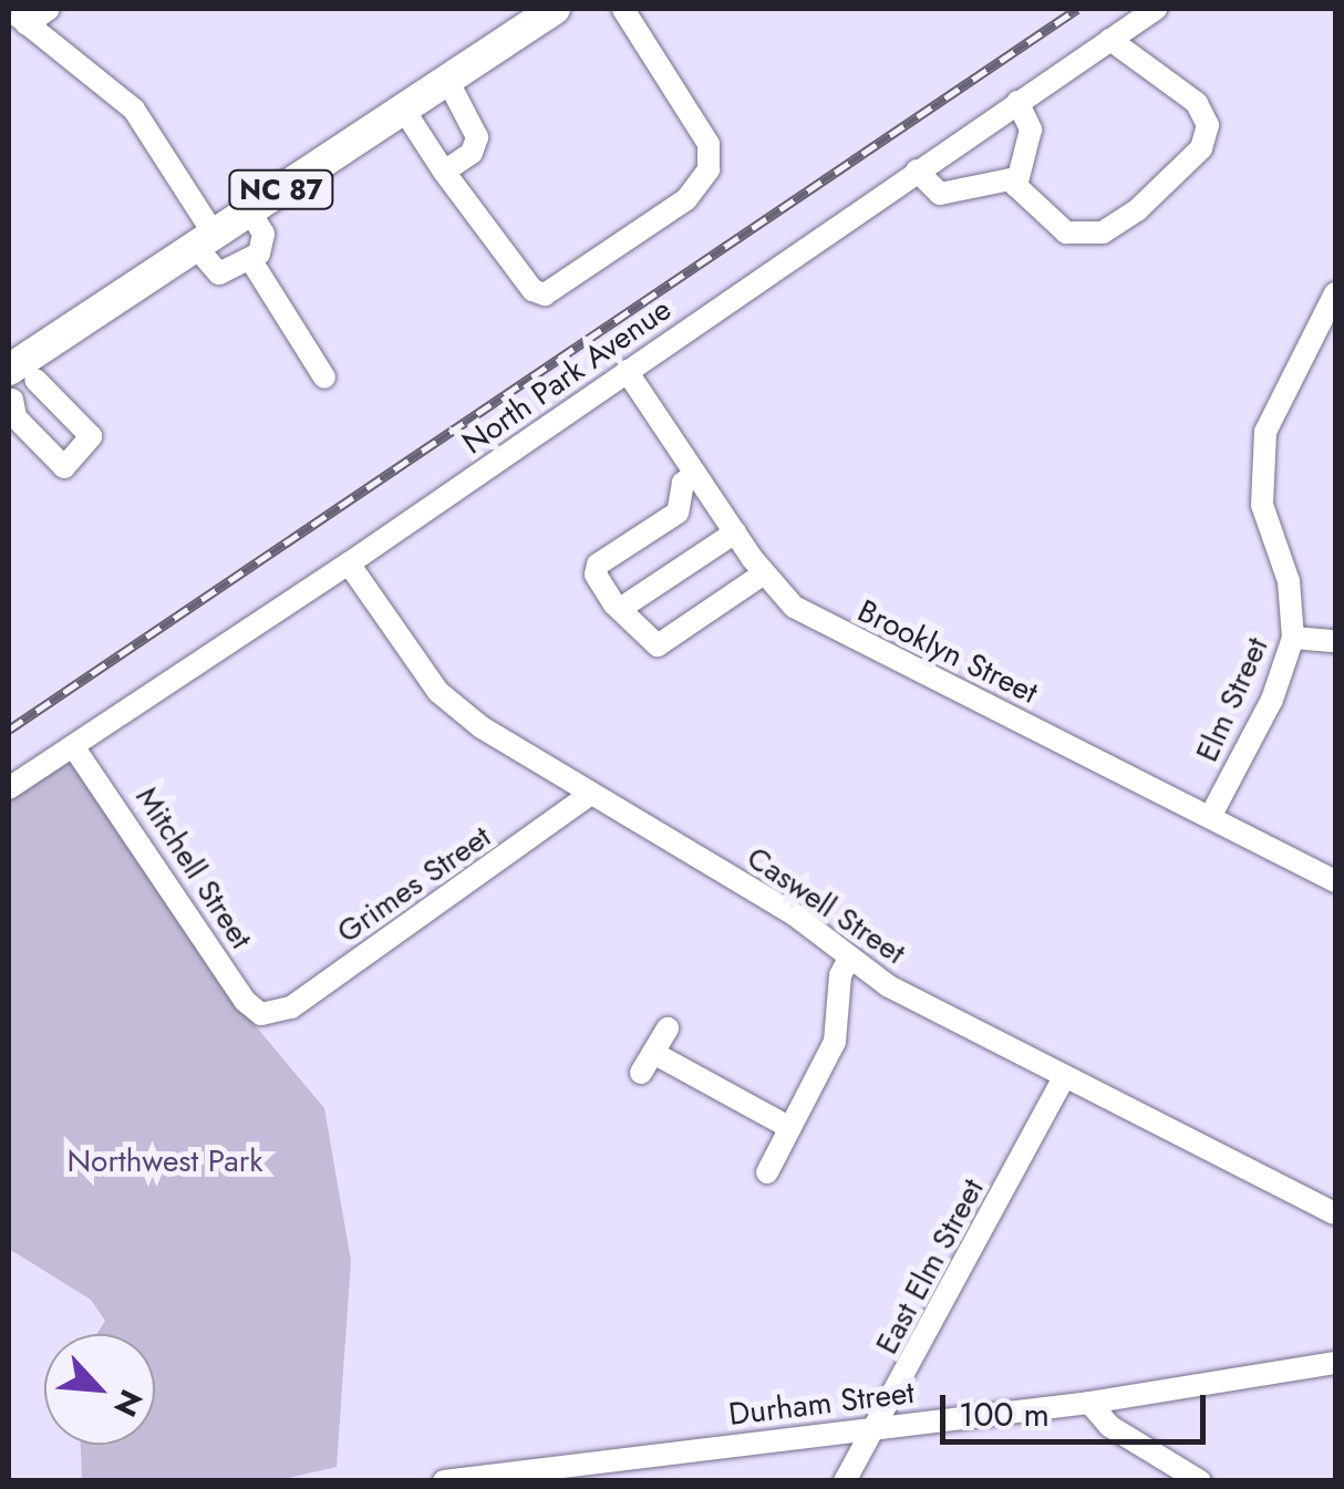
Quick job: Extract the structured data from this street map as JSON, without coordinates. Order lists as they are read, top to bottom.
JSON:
{
  "streets": {
    "highway": ["NC 87"],
    "street": [
      "North Park Avenue",
      "Brooklyn Street",
      "Elm Street",
      "Mitchell Street",
      "Grimes Street",
      "Caswell Street",
      "East Elm Street",
      "Durham Street"
    ]
  },
  "crossings": [
    ["North Park Avenue", "Brooklyn Street"],
    ["North Park Avenue", "Mitchell Street"],
    ["North Park Avenue", "Caswell Street"],
    ["Brooklyn Street", "Elm Street"],
    ["Mitchell Street", "Grimes Street"],
    ["Grimes Street", "Caswell Street"],
    ["Caswell Street", "East Elm Street"],
    ["East Elm Street", "Durham Street"]
  ],
  "parks": ["Northwest Park"],
  "scale_bar": "100 m",
  "north": "bottom right"
}
